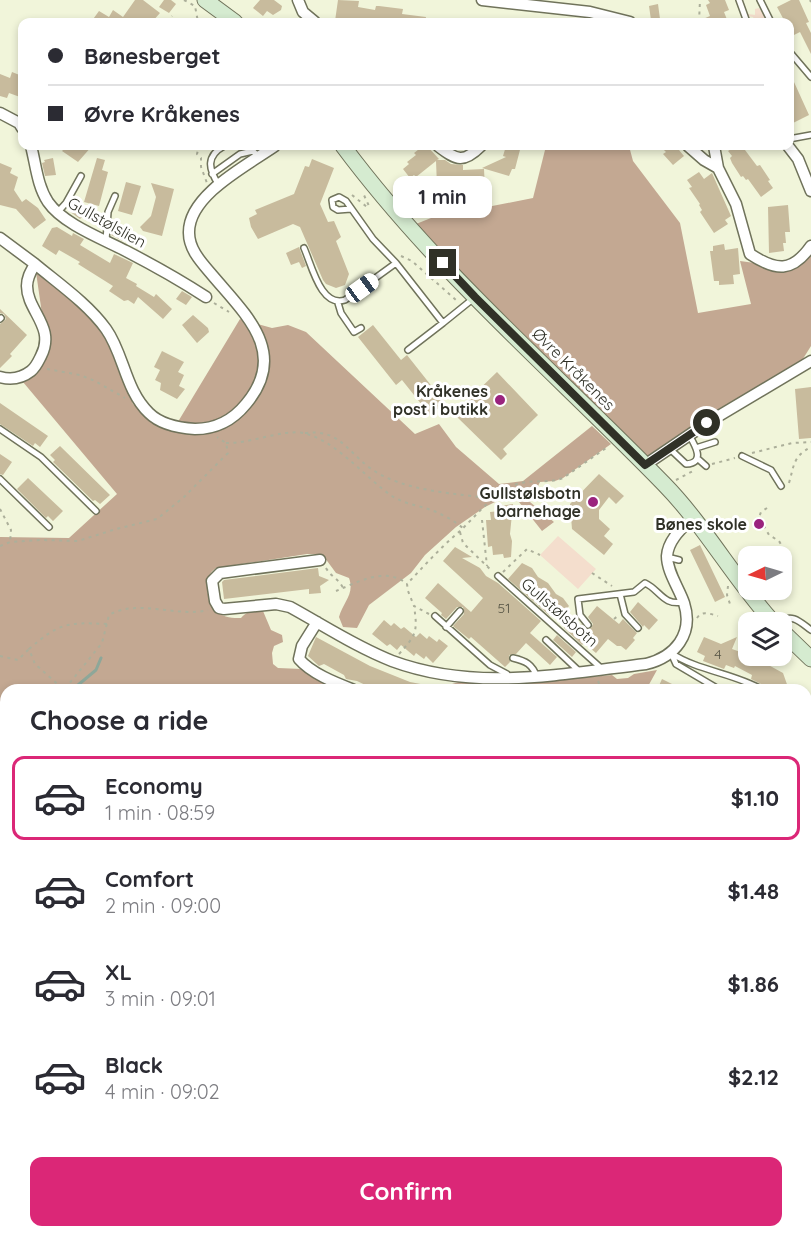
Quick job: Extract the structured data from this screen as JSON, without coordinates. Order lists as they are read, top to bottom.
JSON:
{
  "streets": {
    "main road": ["Øvre Kråkenes"],
    "street": ["Gullstølslien", "Gullstølsbotn"]
  },
  "places": ["Kråkenes post i butikk", "Gullstølsbotn barnehage", "Bønes skole"],
  "house_numbers": ["51", "4"],
  "north": "left",
  "page": {
    "banner": ["Bønesberget", "Øvre Kråkenes"],
    "bubble": "1 min",
    "heading": "Choose a ride",
    "list": [
      {
        "name": "Economy",
        "note": "1 min · 08:59",
        "value": "$1.10"
      },
      {
        "name": "Comfort",
        "note": "2 min · 09:00",
        "value": "$1.48"
      },
      {
        "name": "XL",
        "note": "3 min · 09:01",
        "value": "$1.86"
      },
      {
        "name": "Black",
        "note": "4 min · 09:02",
        "value": "$2.12"
      }
    ],
    "buttons": "Confirm"
  }
}
